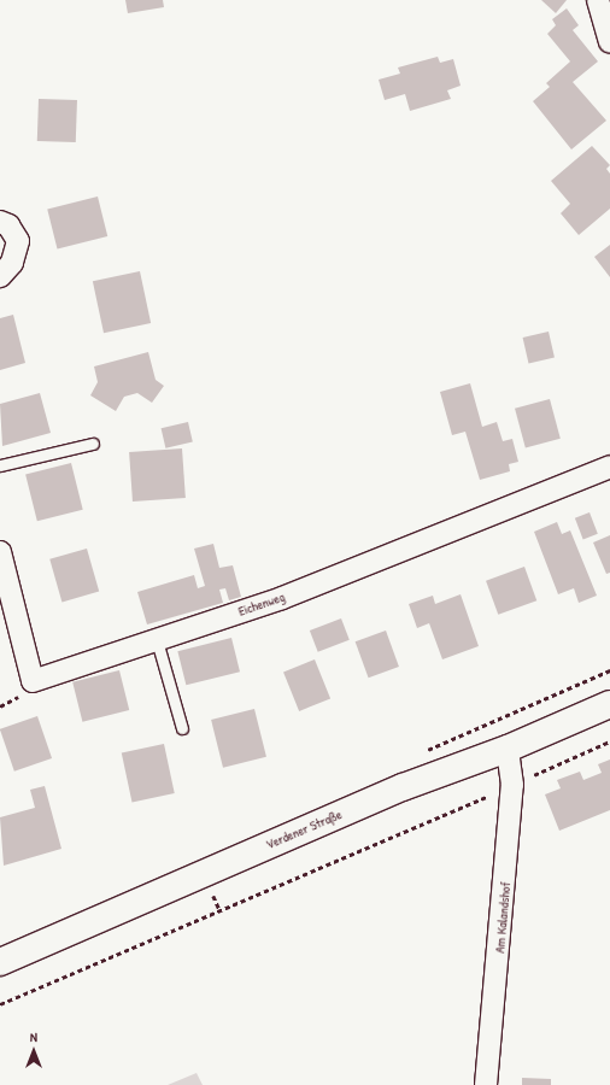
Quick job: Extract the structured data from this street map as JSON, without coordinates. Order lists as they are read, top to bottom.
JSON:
{
  "streets": {
    "main road": ["Verdener Straße"],
    "street": ["Eichenweg", "Am Kalandshof"]
  },
  "crossings": [
    ["Verdener Straße", "Am Kalandshof"]
  ],
  "north": "top"
}
